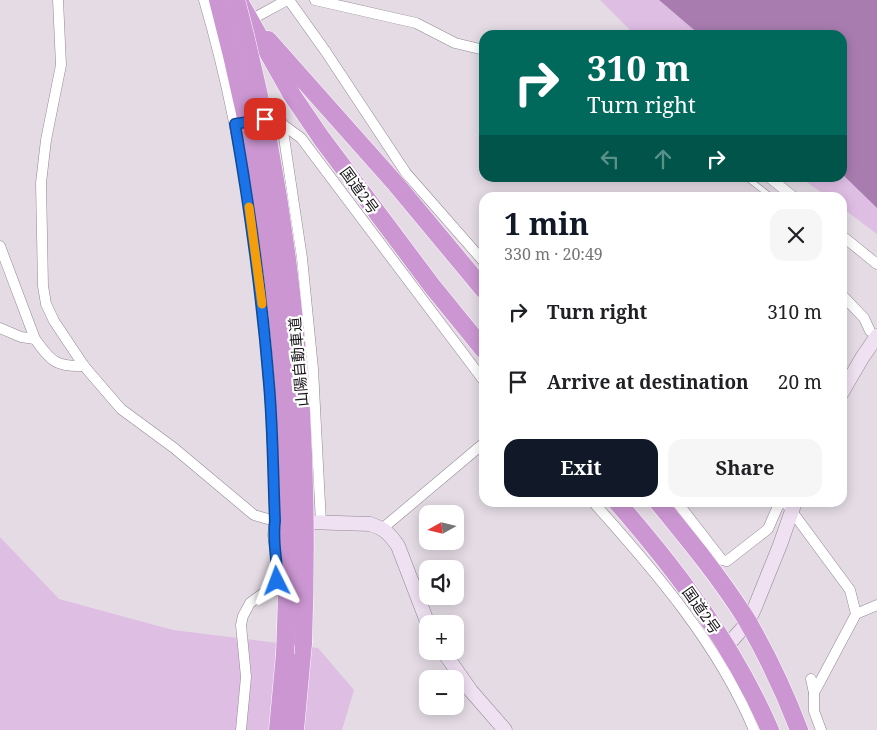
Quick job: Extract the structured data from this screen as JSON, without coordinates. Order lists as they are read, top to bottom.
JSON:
{
  "streets": {
    "highway": ["国道2号", "山陽自動車道"]
  },
  "crossings": [
    ["国道2号", "山陽自動車道"]
  ],
  "north": "left",
  "page": {
    "turn": ["310 m", "Turn right"],
    "heading": ["1 min", "330 m · 20:49"],
    "list": [
      {
        "name": "Turn right",
        "value": "310 m"
      },
      {
        "name": "Arrive at destination",
        "value": "20 m"
      }
    ],
    "buttons": ["Exit", "Share"],
    "map_buttons": ["+", "−"]
  }
}
